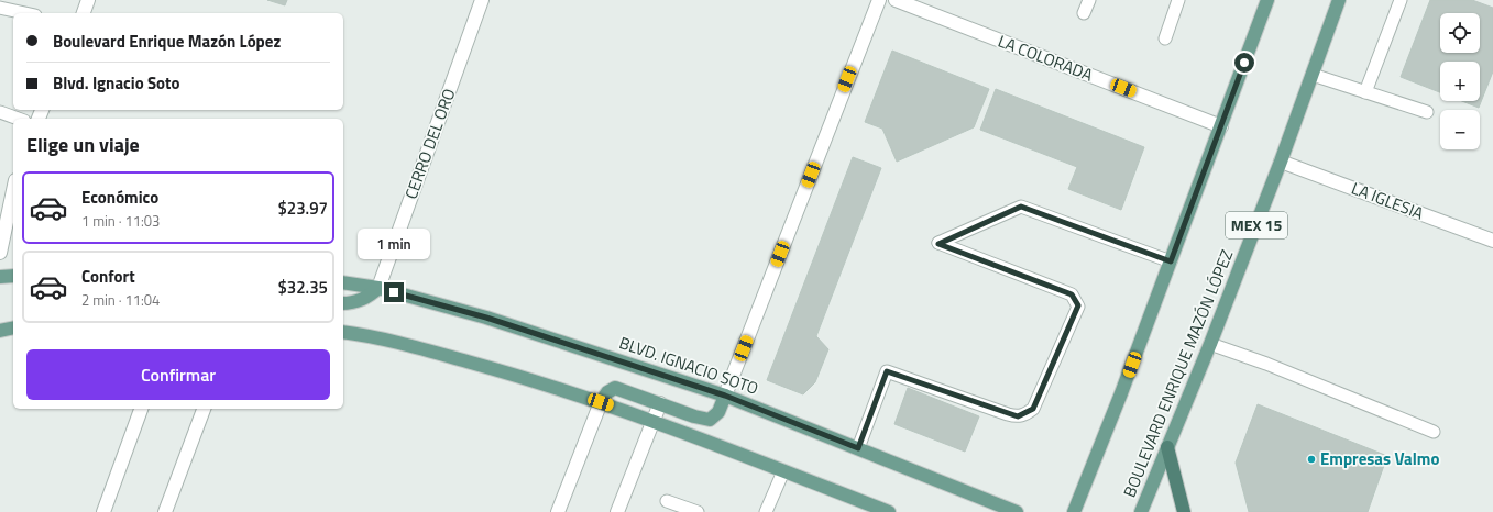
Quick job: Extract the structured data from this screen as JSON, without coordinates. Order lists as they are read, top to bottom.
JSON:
{
  "streets": {
    "main road": ["MEX 15", "BLVD. IGNACIO SOTO", "BOULEVARD ENRIQUE MAZÓN LÓPEZ"],
    "street": ["LA COLORADA", "CERRO DEL ORO", "LA IGLESIA"]
  },
  "crossings": [
    ["CERRO DEL ORO", "BLVD. IGNACIO SOTO"],
    ["LA IGLESIA", "BOULEVARD ENRIQUE MAZÓN LÓPEZ"]
  ],
  "places": ["Empresas Valmo"],
  "page": {
    "map_buttons": ["+", "−"],
    "banner": ["Boulevard Enrique Mazón López", "Blvd. Ignacio Soto"],
    "heading": "Elige un viaje",
    "list": [
      {
        "name": "Económico",
        "note": "1 min · 11:03",
        "value": "$23.97"
      },
      {
        "name": "Confort",
        "note": "2 min · 11:04",
        "value": "$32.35"
      }
    ],
    "bubble": "1 min",
    "buttons": "Confirmar"
  }
}
